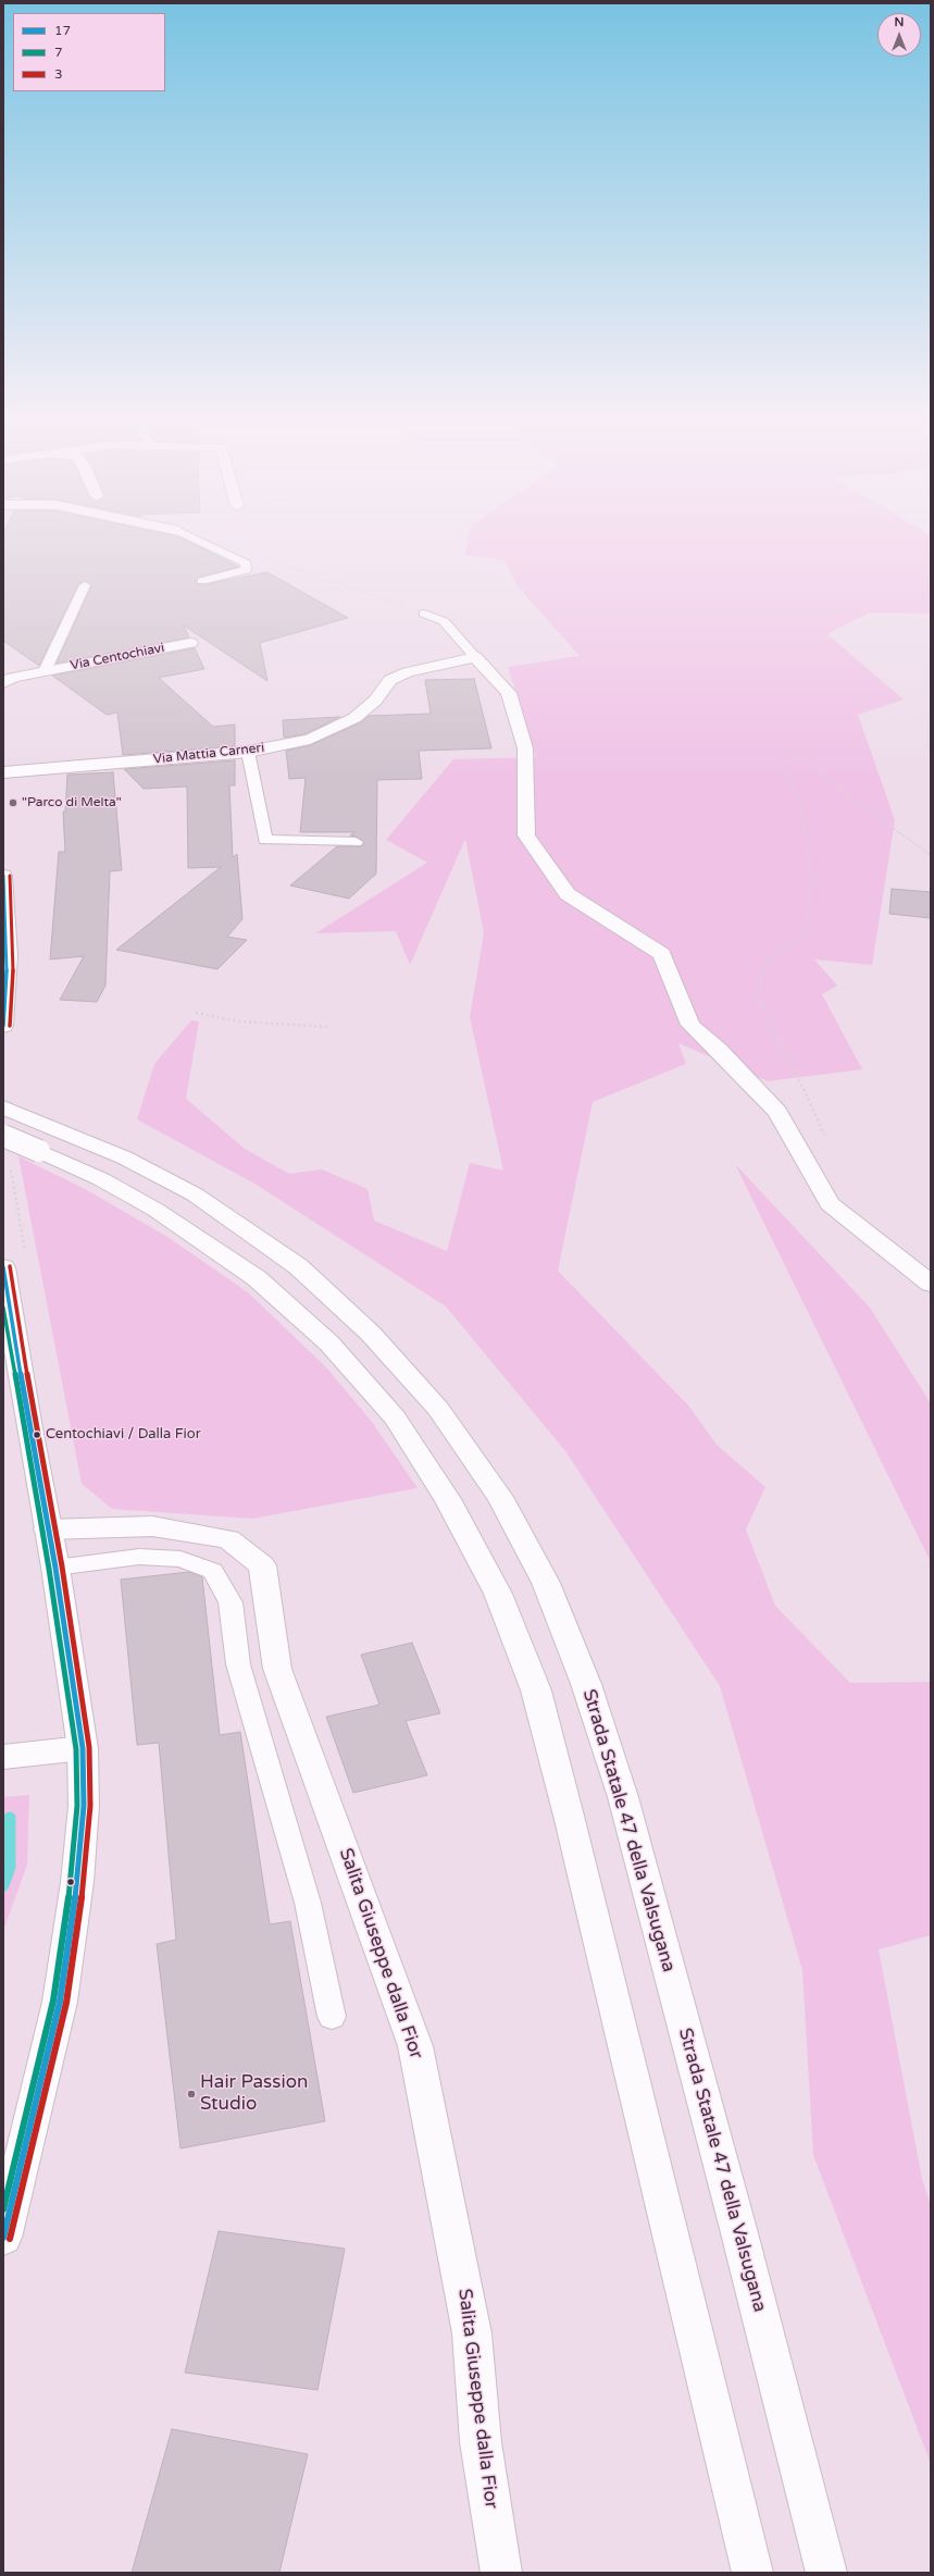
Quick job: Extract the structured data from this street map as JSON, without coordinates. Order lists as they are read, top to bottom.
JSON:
{
  "streets": {
    "main road": [
      "Via Centochiavi",
      "Via Mattia Carneri",
      "Strada Statale 47 della Valsugana",
      "Salita Giuseppe dalla Fior"
    ]
  },
  "places": ["\"Parco di Melta\"", "Centochiavi / Dalla Fior", "Hair Passion Studio"],
  "lines": ["transit line 17", "transit line 3", "transit line 7"],
  "legend": ["17", "7", "3"],
  "north": "top"
}
